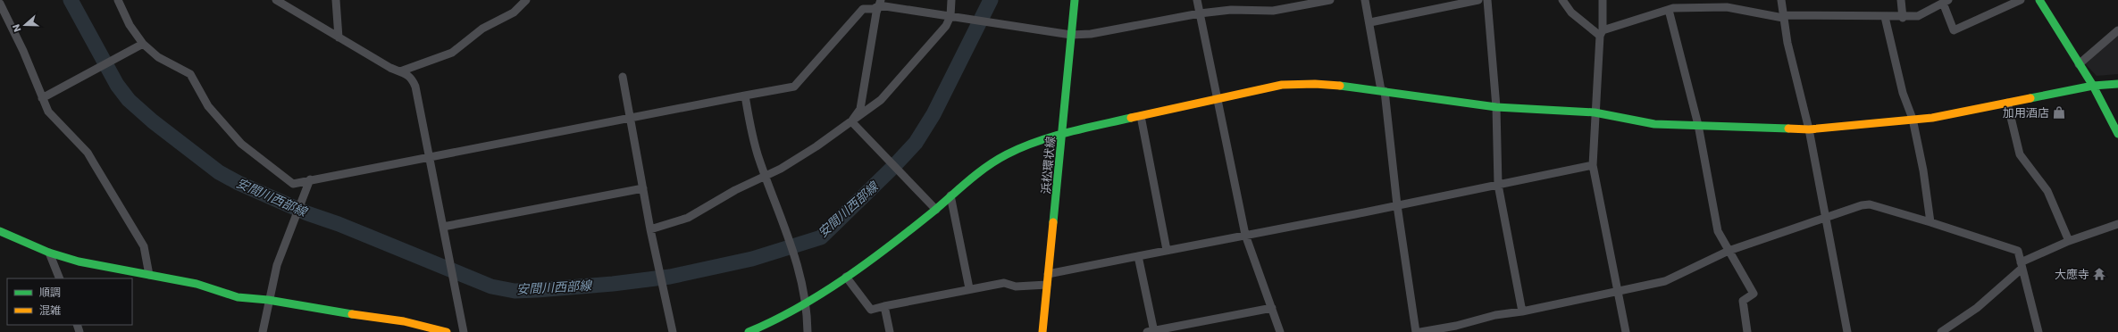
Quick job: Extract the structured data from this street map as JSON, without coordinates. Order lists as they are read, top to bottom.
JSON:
{
  "streets": {
    "street": ["浜松環状線"]
  },
  "water": ["安間川西部線"],
  "places": {
    "shop": ["加用酒店"],
    "temple": ["大應寺"]
  },
  "legend": ["順調", "混雑"],
  "north": "left"
}
